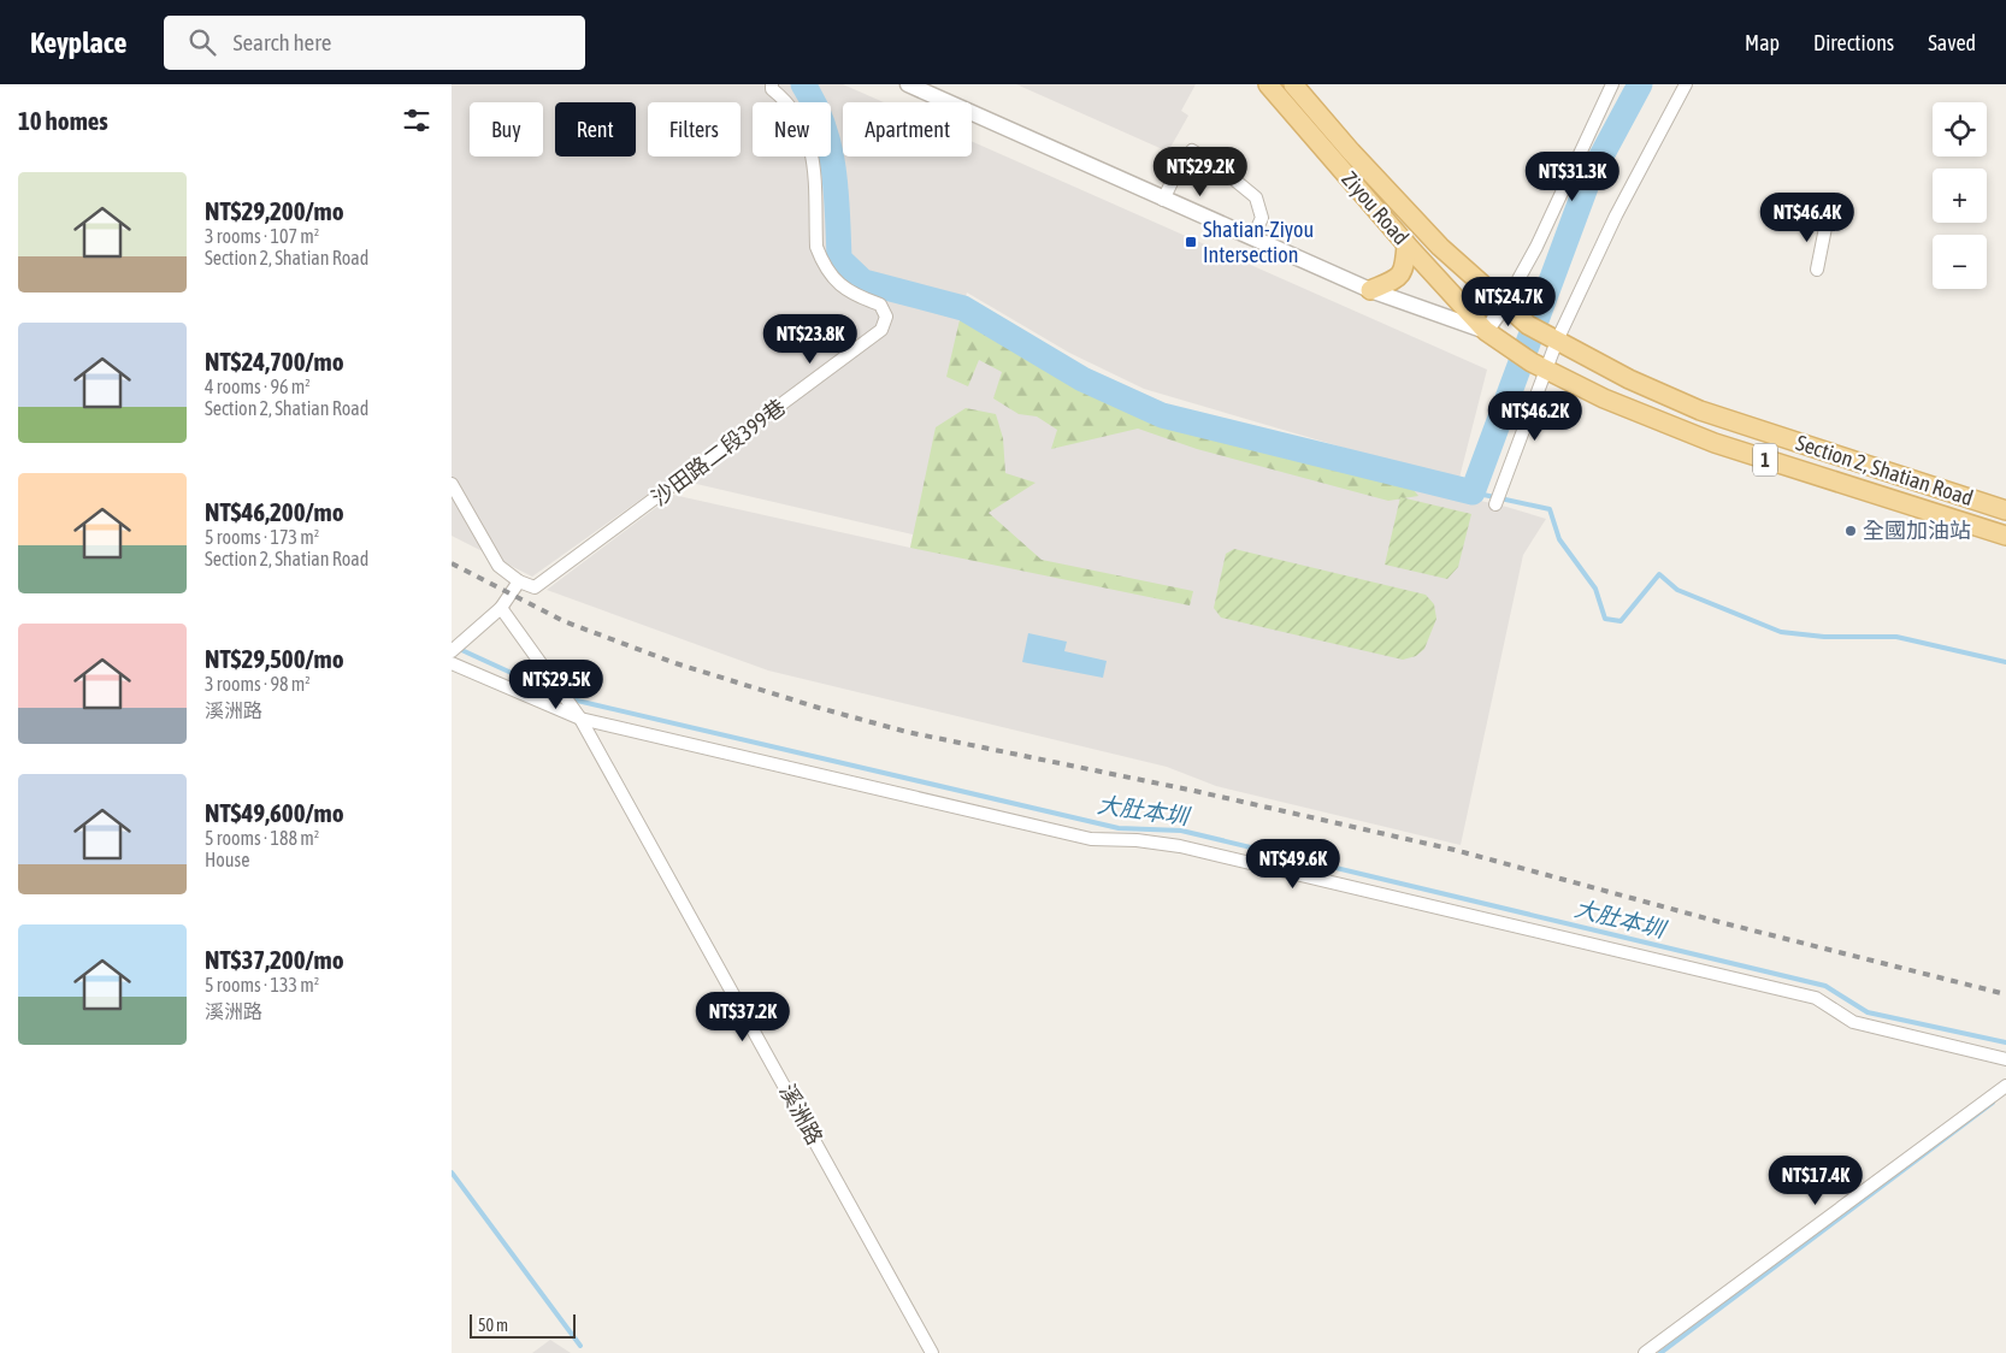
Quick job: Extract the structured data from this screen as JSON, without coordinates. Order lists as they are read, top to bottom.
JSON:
{
  "streets": {
    "main road": ["Ziyou Road", "1", "Section 2, Shatian Road"],
    "street": ["沙田路二段399巷", "溪洲路"]
  },
  "crossings": [
    ["Ziyou Road", "Section 2, Shatian Road"]
  ],
  "water": ["大肚本圳"],
  "places": {
    "transit": ["Shatian-Ziyou Intersection"],
    "other": ["全國加油站"]
  },
  "scale_bar": "50 m",
  "page": {
    "header": "Keyplace",
    "search": "Search here",
    "nav": ["Map", "Directions", "Saved"],
    "heading": "10 homes",
    "map_buttons": ["+", "−"],
    "chip": [
      "Buy",
      "Rent",
      "Filters",
      "New",
      "Apartment"
    ],
    "price": [
      "NT$29.2K",
      "NT$31.3K",
      "NT$46.4K",
      "NT$24.7K",
      "NT$23.8K",
      "NT$46.2K",
      "NT$29.5K",
      "NT$49.6K",
      "NT$37.2K",
      "NT$17.4K"
    ],
    "list": [
      {
        "name": "NT$29,200/mo",
        "note": "3 rooms · 107 m² · Section 2, Shatian Road"
      },
      {
        "name": "NT$24,700/mo",
        "note": "4 rooms · 96 m² · Section 2, Shatian Road"
      },
      {
        "name": "NT$46,200/mo",
        "note": "5 rooms · 173 m² · Section 2, Shatian Road"
      },
      {
        "name": "NT$29,500/mo",
        "note": "3 rooms · 98 m² · 溪洲路"
      },
      {
        "name": "NT$49,600/mo",
        "note": "5 rooms · 188 m² · House"
      },
      {
        "name": "NT$37,200/mo",
        "note": "5 rooms · 133 m² · 溪洲路"
      }
    ],
    "scale": "50 m"
  }
}
